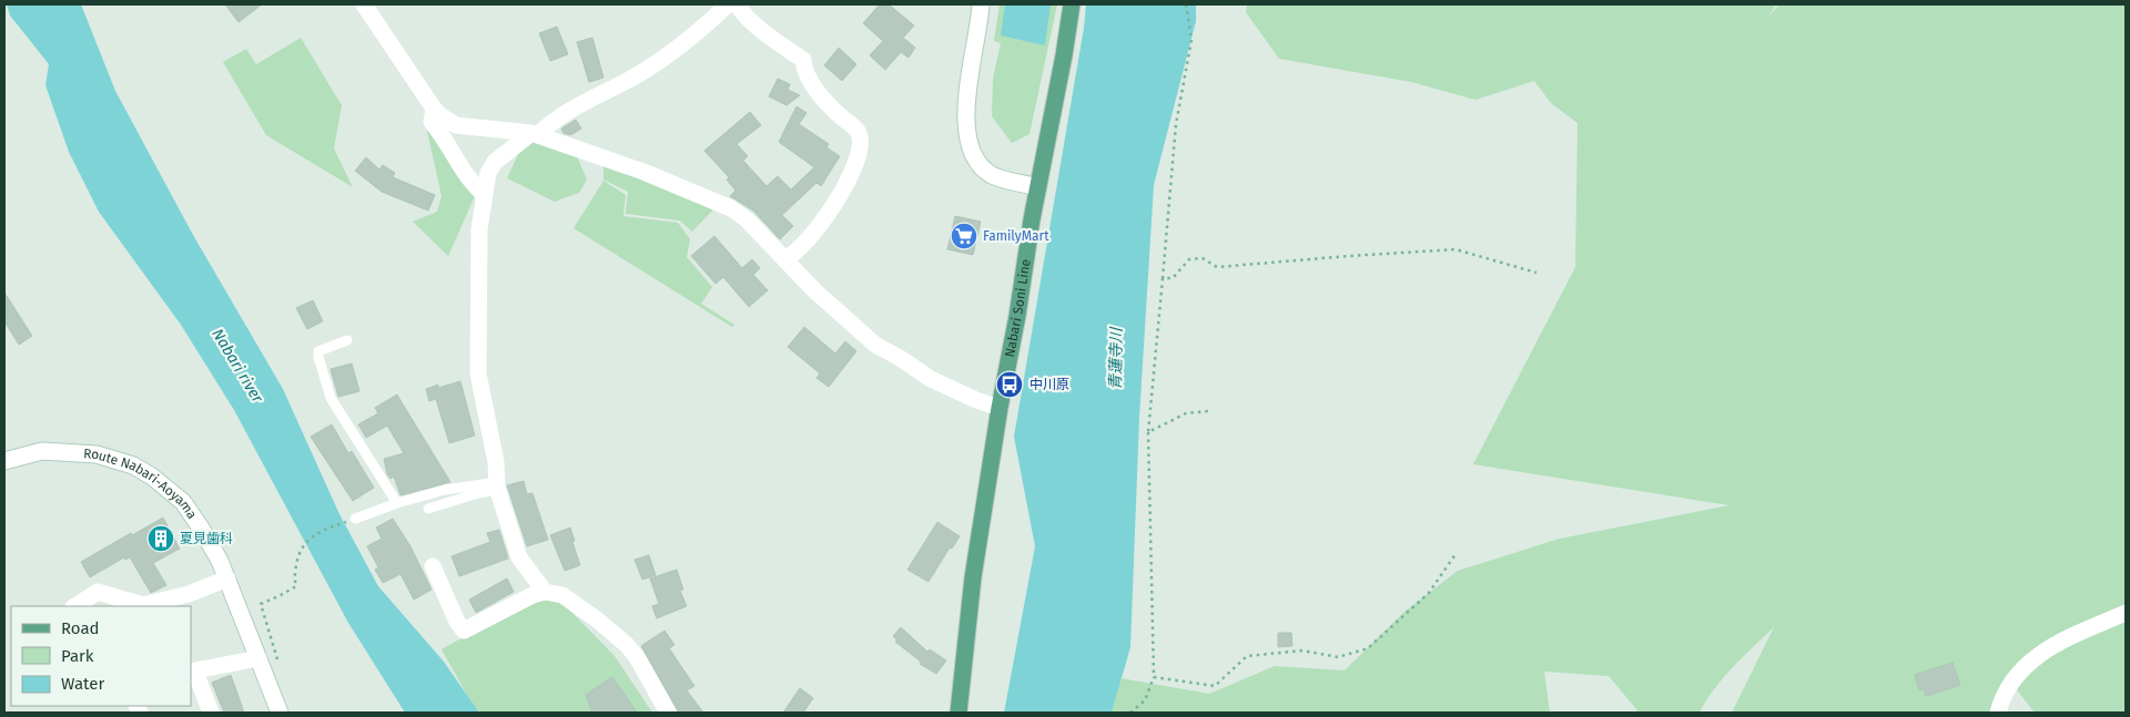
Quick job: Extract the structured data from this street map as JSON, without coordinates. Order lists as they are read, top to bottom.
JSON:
{
  "streets": {
    "main road": ["Nabari Soni Line"],
    "street": ["Route Nabari-Aoyama"]
  },
  "water": ["青蓮寺川", "Nabari river"],
  "places": {
    "supermarket": ["FamilyMart"],
    "bus stop": ["中川原"],
    "building": ["夏見歯科"]
  },
  "legend": ["Road", "Park", "Water"]
}
